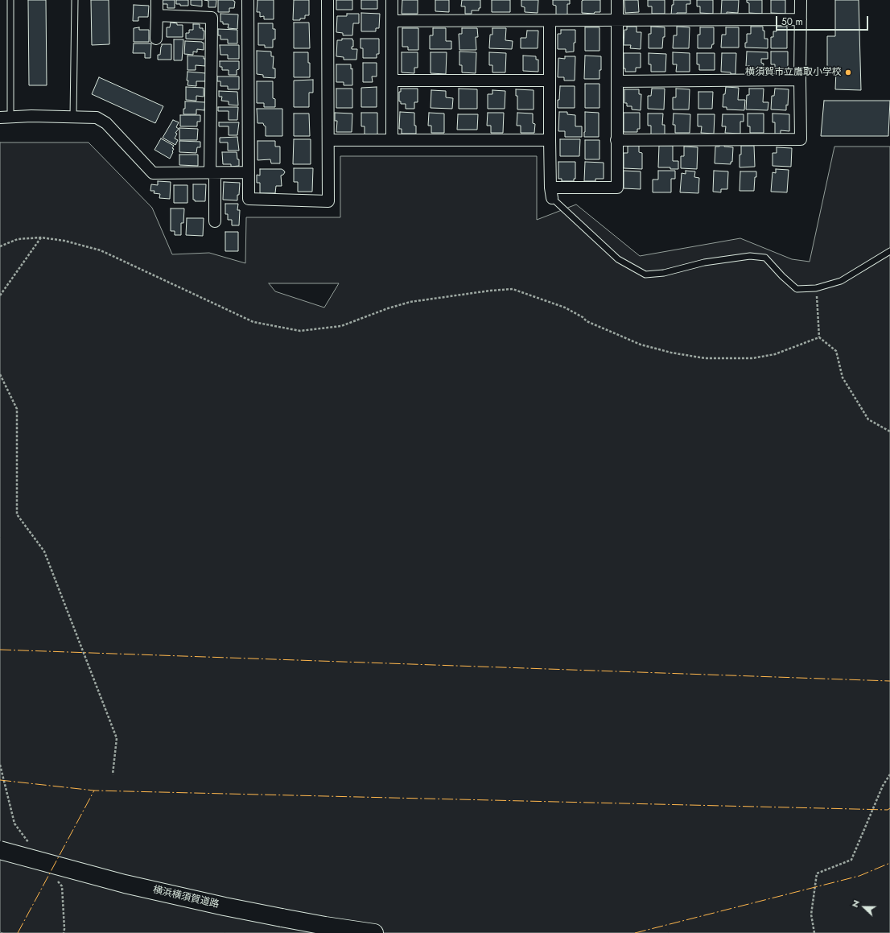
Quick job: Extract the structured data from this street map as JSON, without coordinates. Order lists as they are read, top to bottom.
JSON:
{
  "streets": {
    "highway": ["横浜横須賀道路"]
  },
  "places": ["横須賀市立鷹取小学校"],
  "scale_bar": "50 m",
  "north": "left"
}
